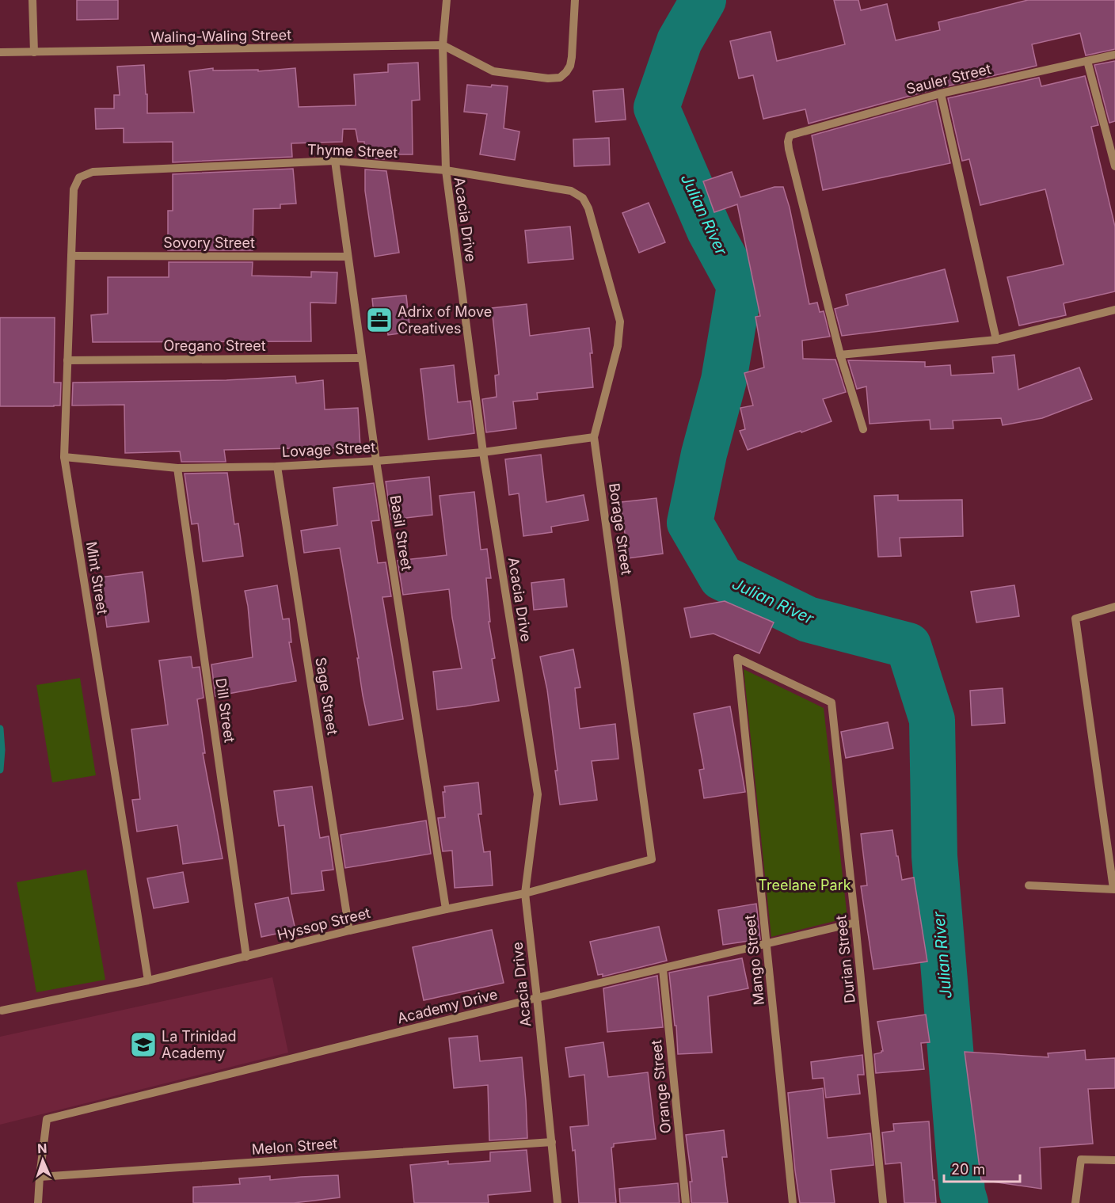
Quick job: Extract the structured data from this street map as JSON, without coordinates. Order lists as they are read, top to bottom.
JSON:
{
  "streets": {
    "street": [
      "Waling-Waling Street",
      "Sauler Street",
      "Thyme Street",
      "Acacia Drive",
      "Sovory Street",
      "Oregano Street",
      "Lovage Street",
      "Borage Street",
      "Basil Street",
      "Mint Street",
      "Sage Street",
      "Dill Street",
      "Hyssop Street",
      "Durian Street",
      "Mango Street",
      "Academy Drive",
      "Orange Street",
      "Melon Street"
    ]
  },
  "crossings": [
    ["Waling-Waling Street", "Acacia Drive"],
    ["Thyme Street", "Acacia Drive"],
    ["Thyme Street", "Borage Street"],
    ["Thyme Street", "Basil Street"],
    ["Thyme Street", "Mint Street"],
    ["Acacia Drive", "Lovage Street"],
    ["Acacia Drive", "Hyssop Street"],
    ["Acacia Drive", "Academy Drive"],
    ["Acacia Drive", "Melon Street"],
    ["Sovory Street", "Basil Street"],
    ["Sovory Street", "Mint Street"],
    ["Oregano Street", "Basil Street"],
    ["Oregano Street", "Mint Street"],
    ["Lovage Street", "Borage Street"],
    ["Lovage Street", "Basil Street"],
    ["Lovage Street", "Mint Street"],
    ["Lovage Street", "Sage Street"],
    ["Lovage Street", "Dill Street"],
    ["Borage Street", "Hyssop Street"],
    ["Basil Street", "Hyssop Street"],
    ["Mint Street", "Hyssop Street"],
    ["Sage Street", "Hyssop Street"],
    ["Dill Street", "Hyssop Street"],
    ["Durian Street", "Mango Street"],
    ["Durian Street", "Academy Drive"],
    ["Mango Street", "Academy Drive"],
    ["Academy Drive", "Orange Street"],
    ["Academy Drive", "Melon Street"]
  ],
  "water": ["Julian River"],
  "parks": ["Treelane Park"],
  "places": {
    "office": ["Adrix of Move Creatives"],
    "school or university": ["La Trinidad Academy"]
  },
  "scale_bar": "20 m",
  "north": "top"
}
